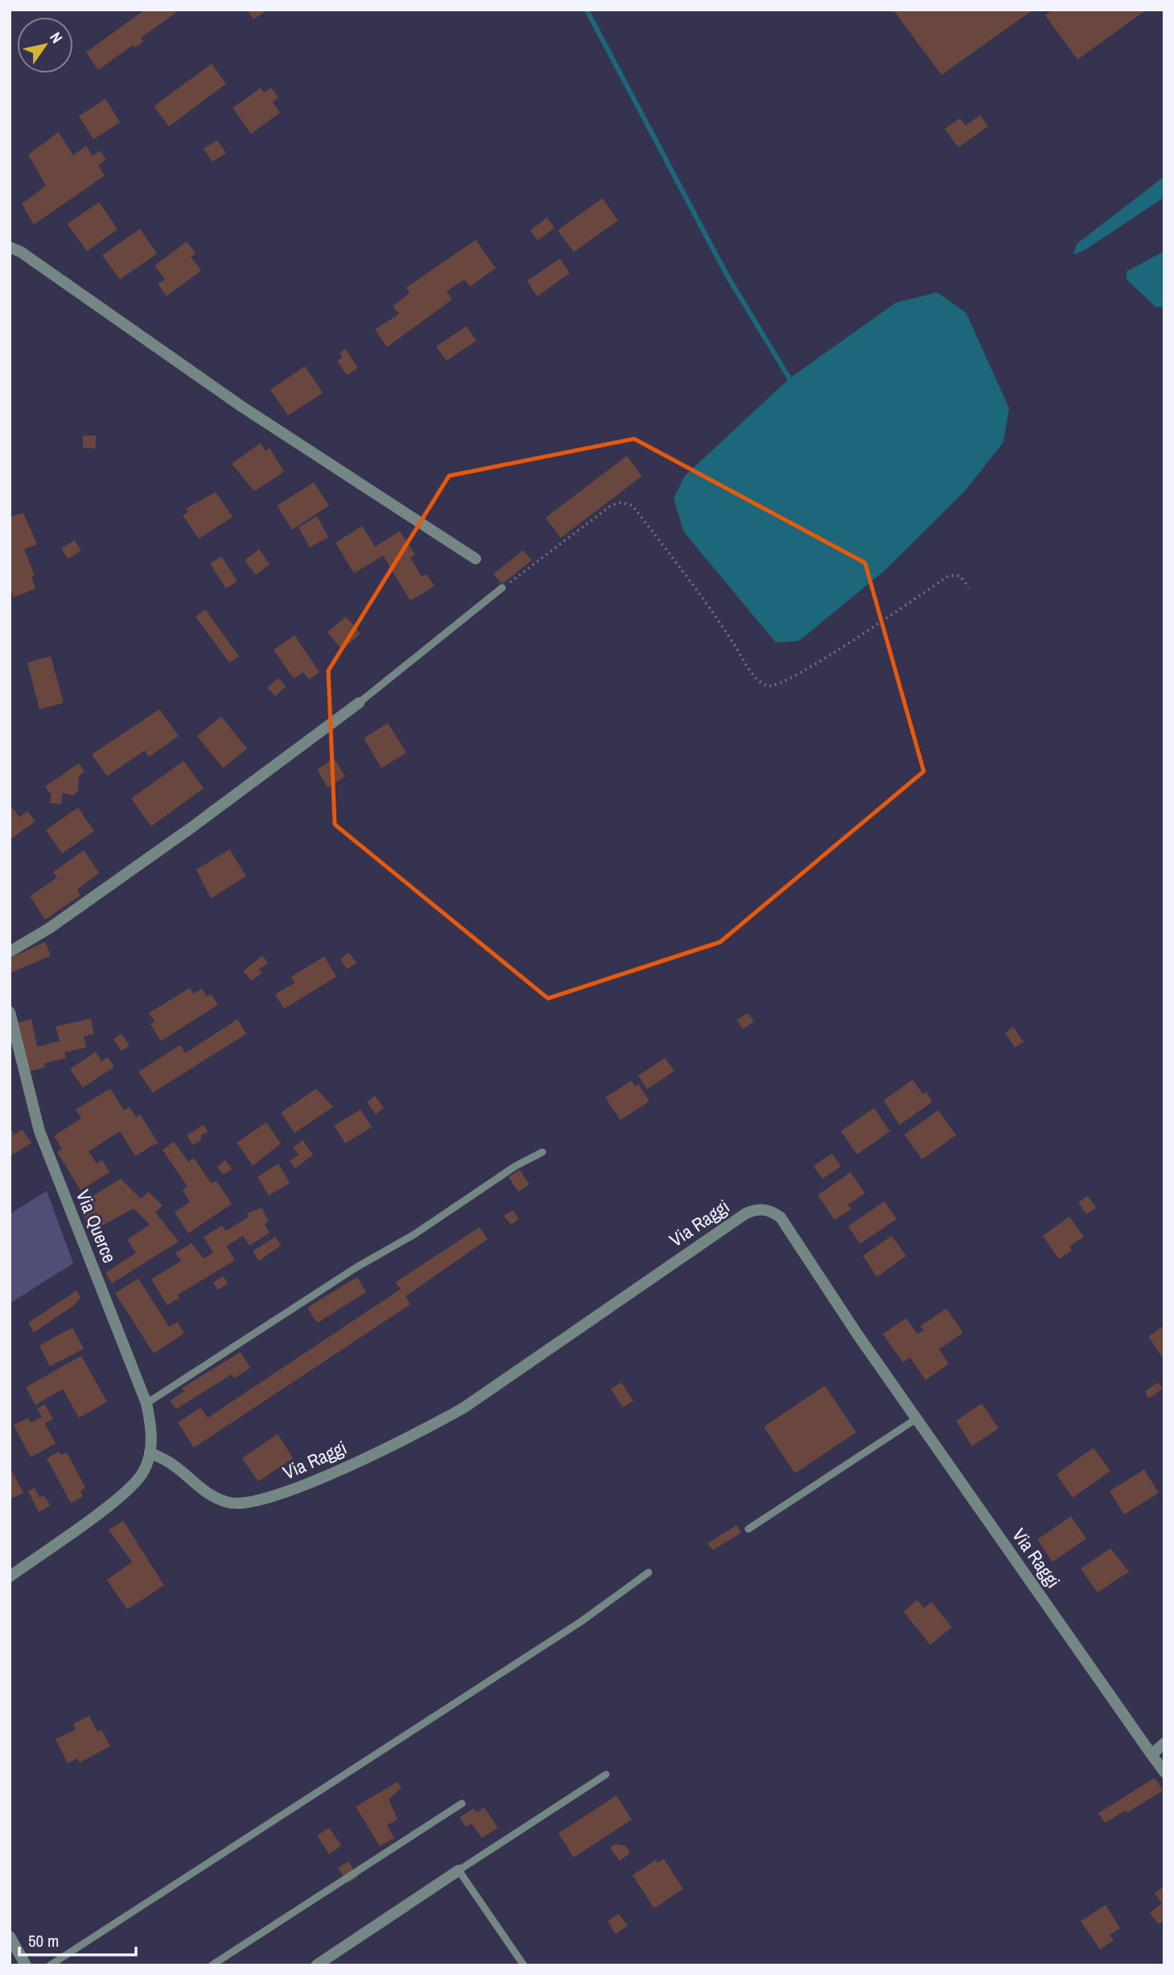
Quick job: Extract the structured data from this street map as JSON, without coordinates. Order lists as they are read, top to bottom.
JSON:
{
  "streets": {
    "street": ["Via Raggi", "Via Querce"]
  },
  "crossings": [
    ["Via Raggi", "Via Querce"]
  ],
  "scale_bar": "50 m",
  "north": "top right"
}
